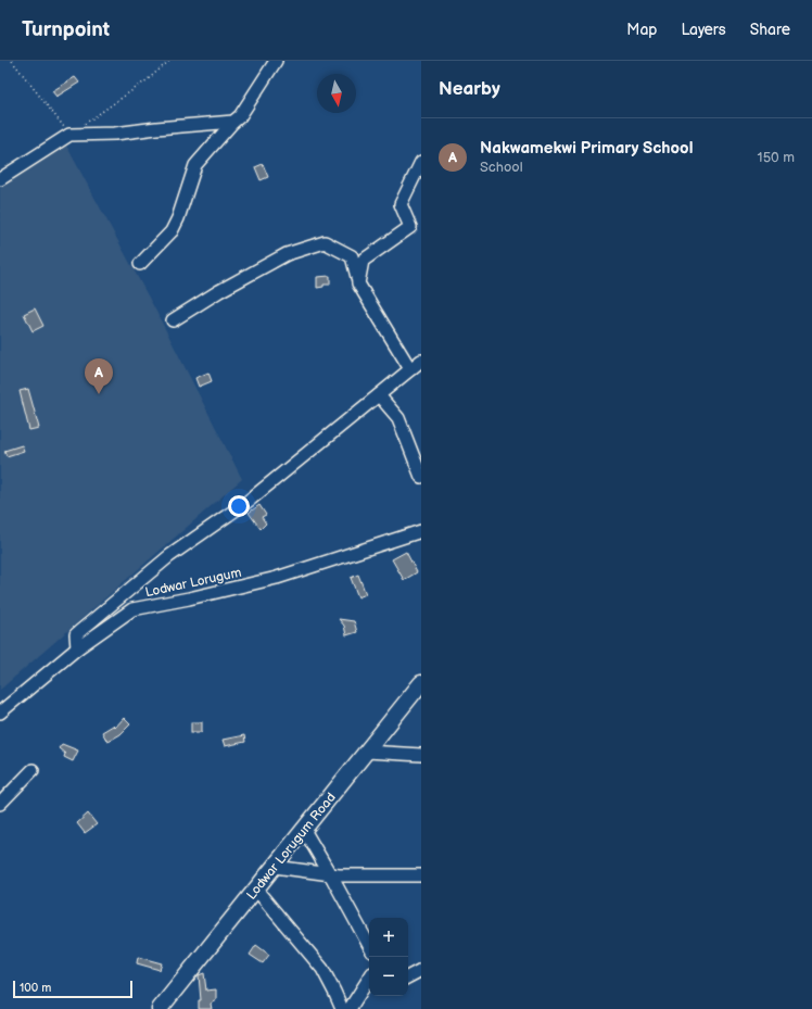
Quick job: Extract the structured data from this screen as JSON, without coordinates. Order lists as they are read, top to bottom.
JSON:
{
  "streets": {
    "main road": ["Lodwar Lorugum Road"],
    "street": ["Lodwar Lorugum"]
  },
  "scale_bar": "100 m",
  "north": "bottom",
  "page": {
    "header": "Turnpoint",
    "nav": ["Map", "Layers", "Share"],
    "heading": "Nearby",
    "list": [
      {
        "mark": "A",
        "name": "Nakwamekwi Primary School",
        "note": "School",
        "value": "150 m"
      }
    ],
    "pins": "A",
    "map_buttons": ["+", "−"],
    "scale": "100 m"
  }
}
